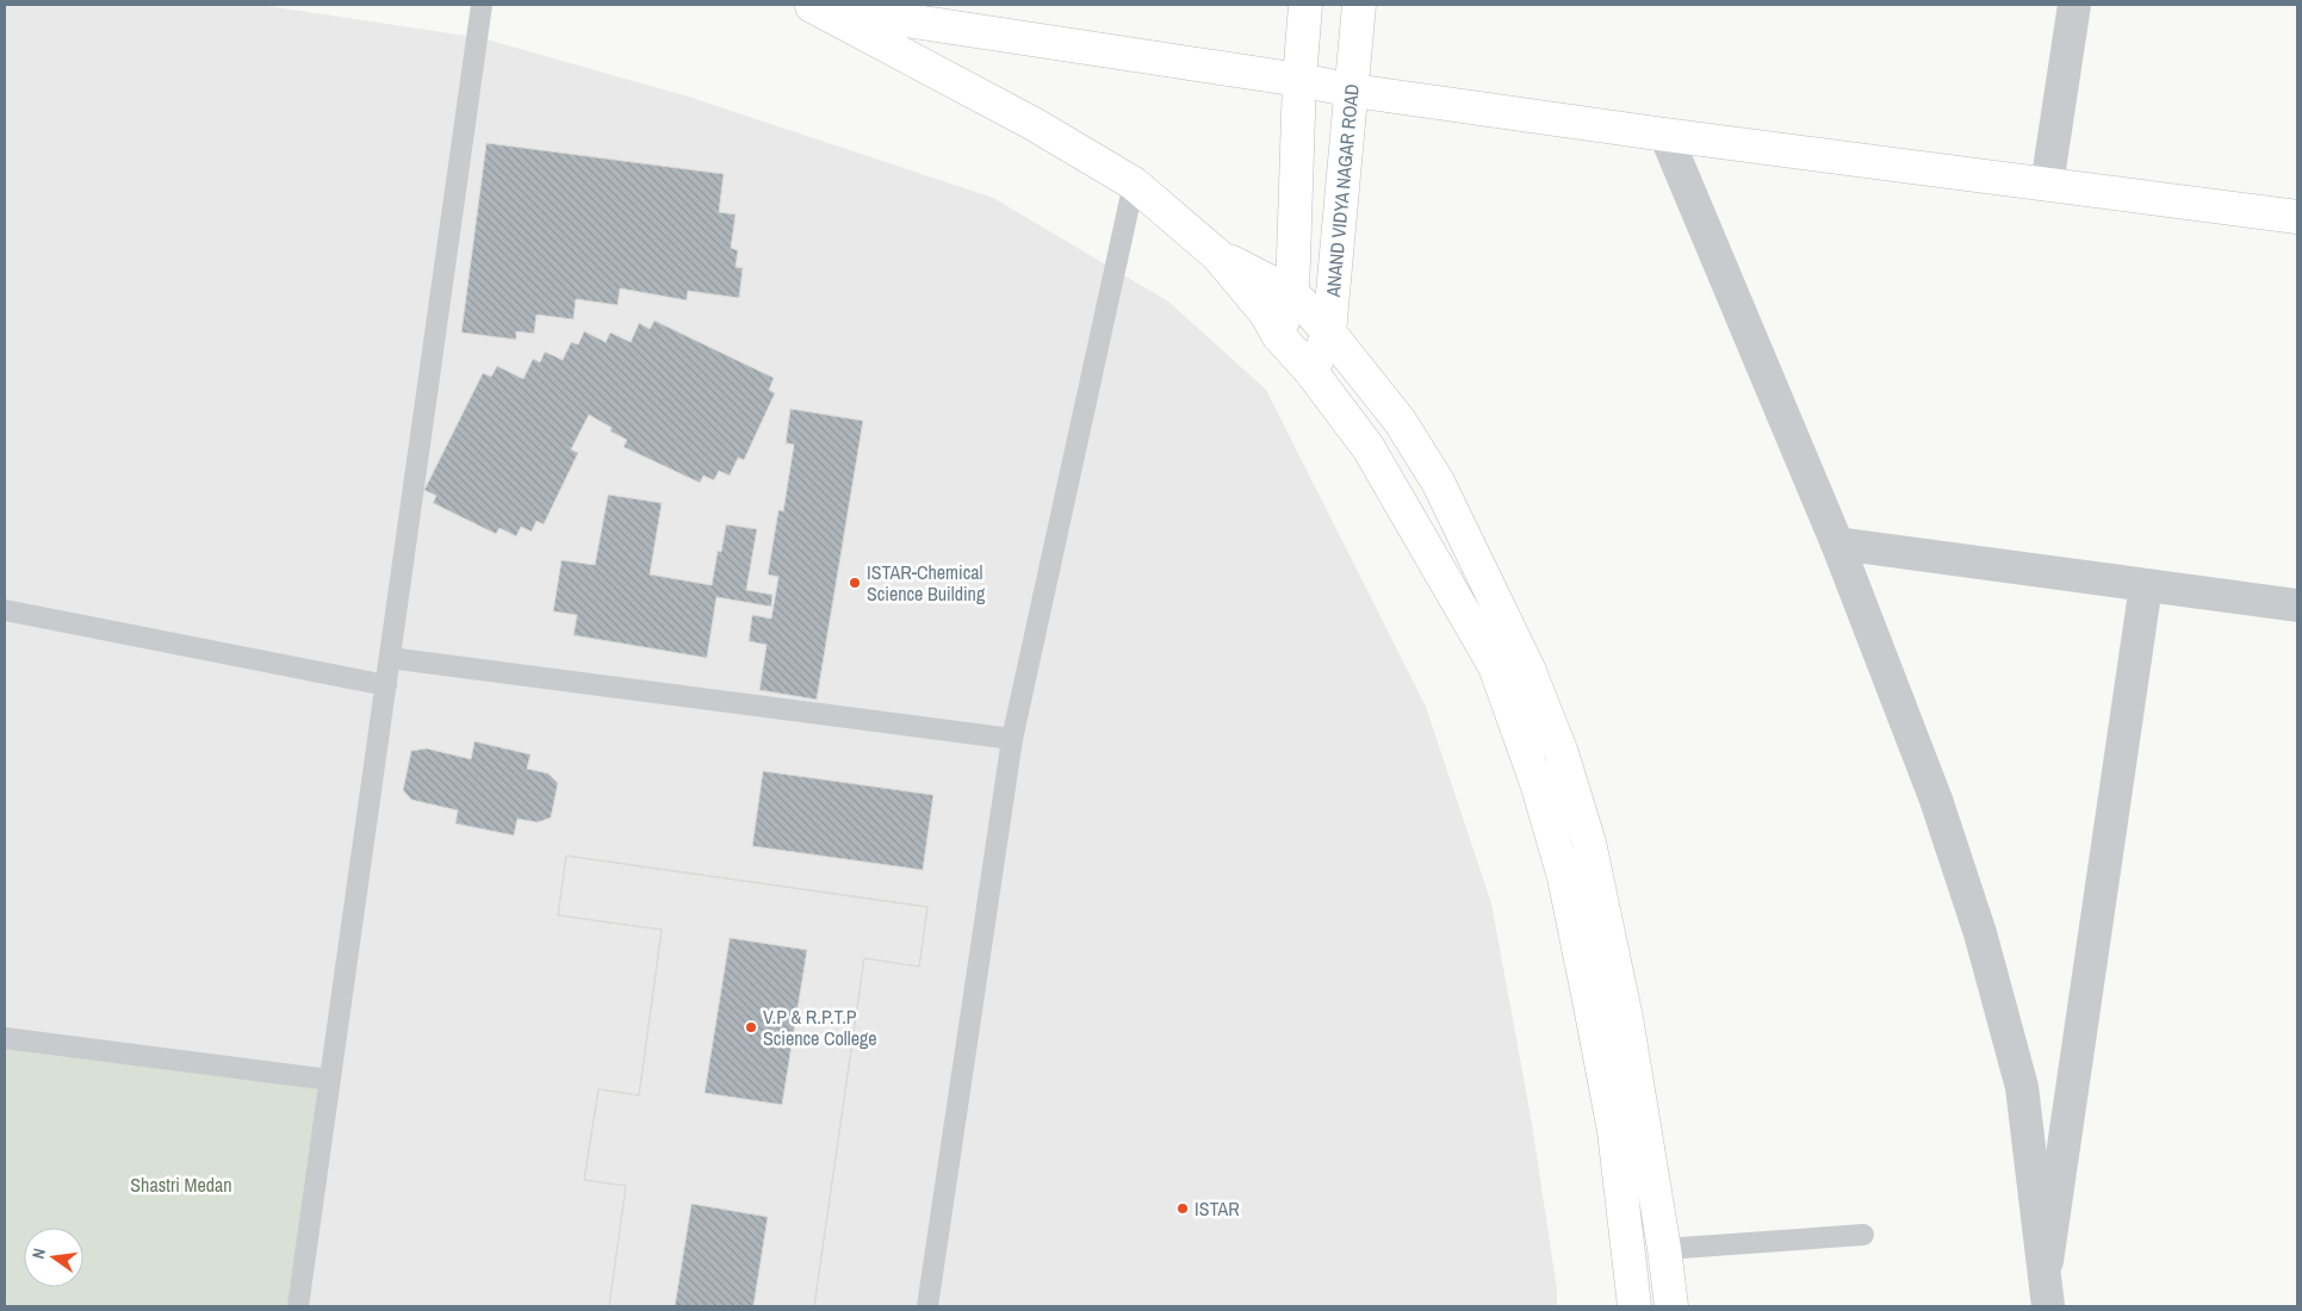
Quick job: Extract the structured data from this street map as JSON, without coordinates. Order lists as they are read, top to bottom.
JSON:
{
  "streets": {
    "main road": ["ANAND VIDYA NAGAR ROAD"]
  },
  "parks": ["Shastri Medan"],
  "places": ["ISTAR-Chemical Science Building", "V.P & R.P.T.P Science College", "ISTAR"],
  "north": "left"
}
